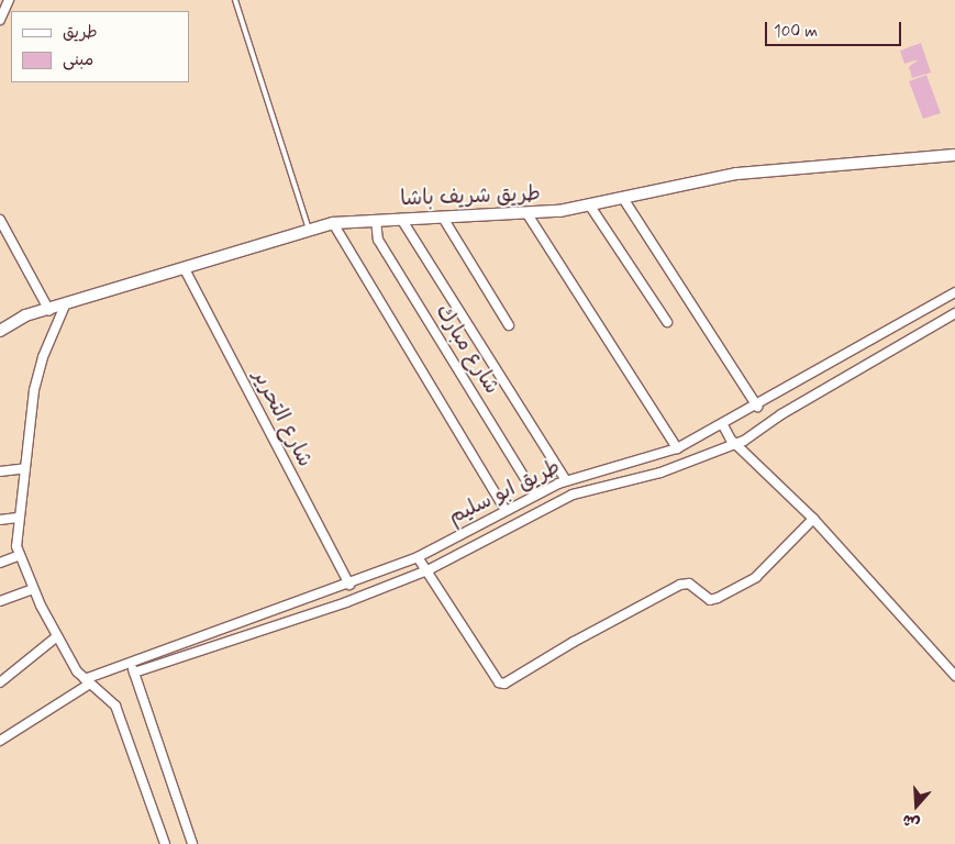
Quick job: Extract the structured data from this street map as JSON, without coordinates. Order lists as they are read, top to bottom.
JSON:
{
  "streets": {
    "street": [
      "طريق شريف باشا",
      "شارع مبارك",
      "شارع التحرير",
      "طريق ابو سليم"
    ]
  },
  "crossings": [
    ["طريق شريف باشا", "شارع مبارك"],
    ["طريق شريف باشا", "شارع التحرير"],
    ["شارع مبارك", "طريق ابو سليم"],
    ["شارع التحرير", "طريق ابو سليم"]
  ],
  "legend": ["طريق", "مبنى"],
  "scale_bar": "100 m",
  "north": "bottom"
}
